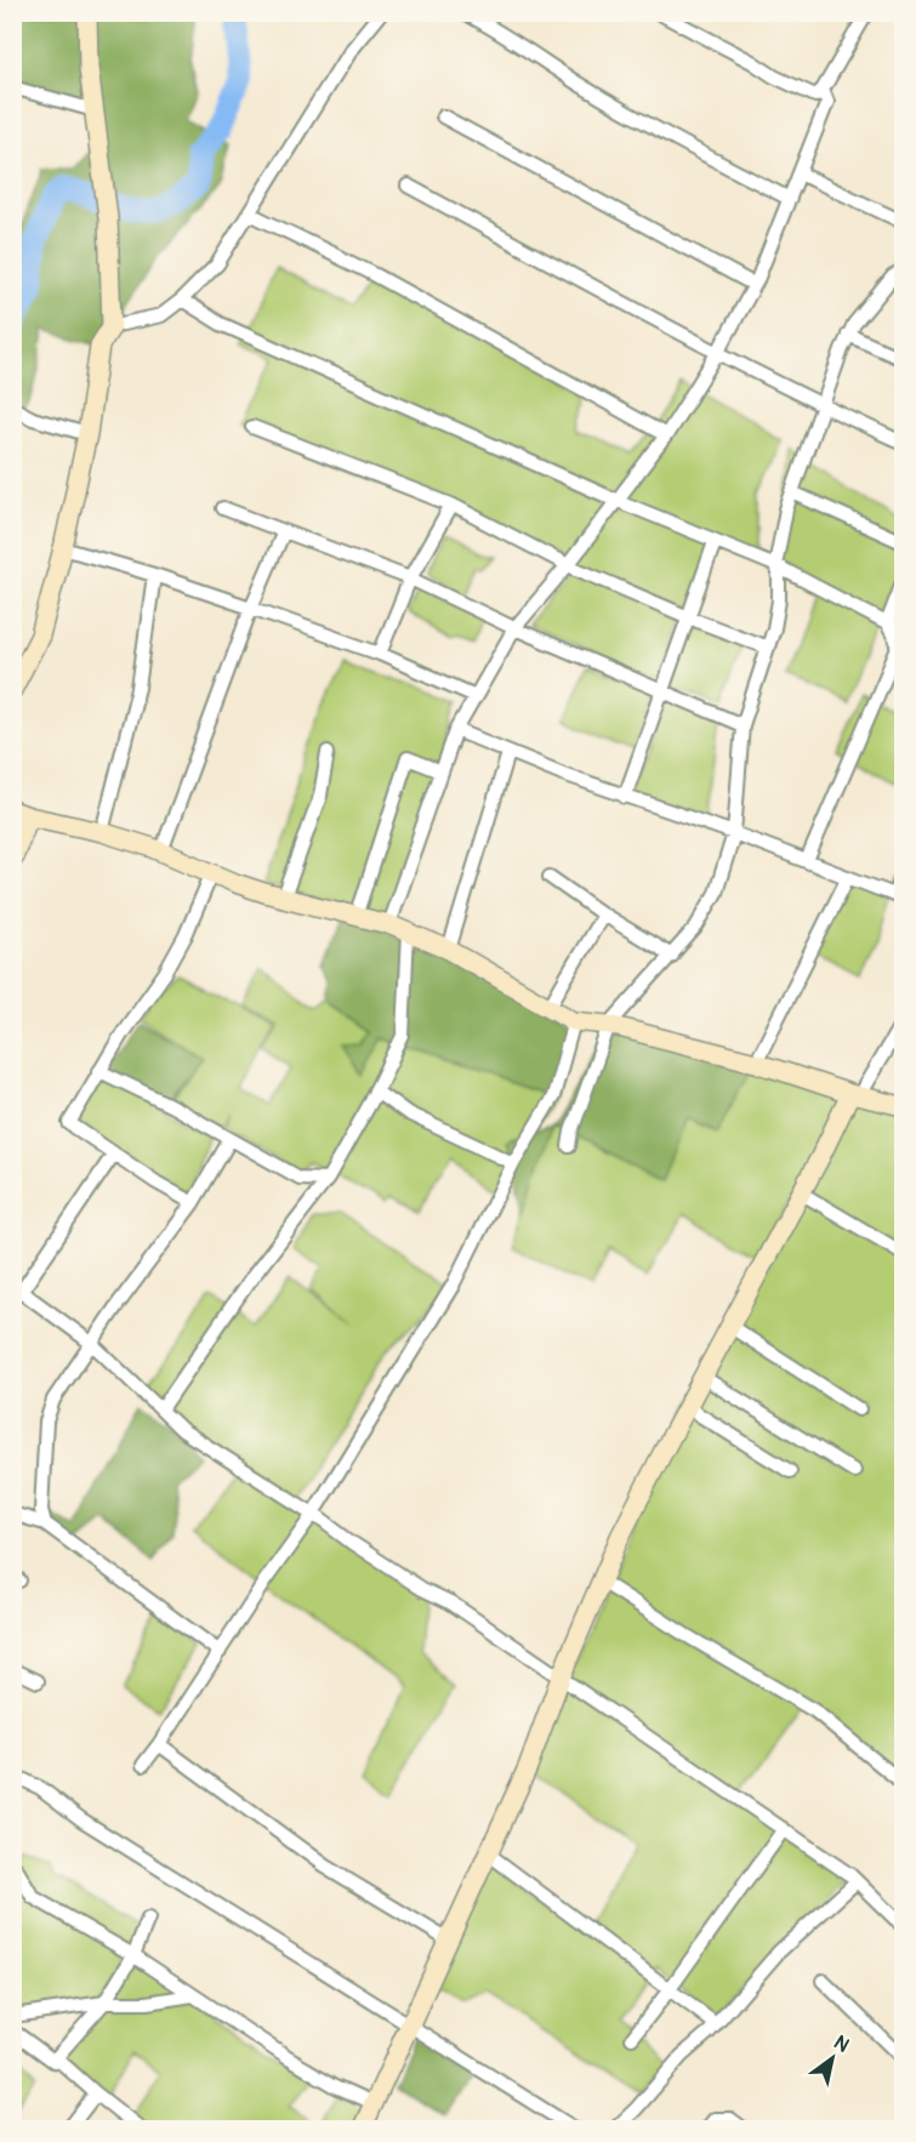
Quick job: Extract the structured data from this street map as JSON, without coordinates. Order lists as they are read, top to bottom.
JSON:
{
  "north": "top right"
}
